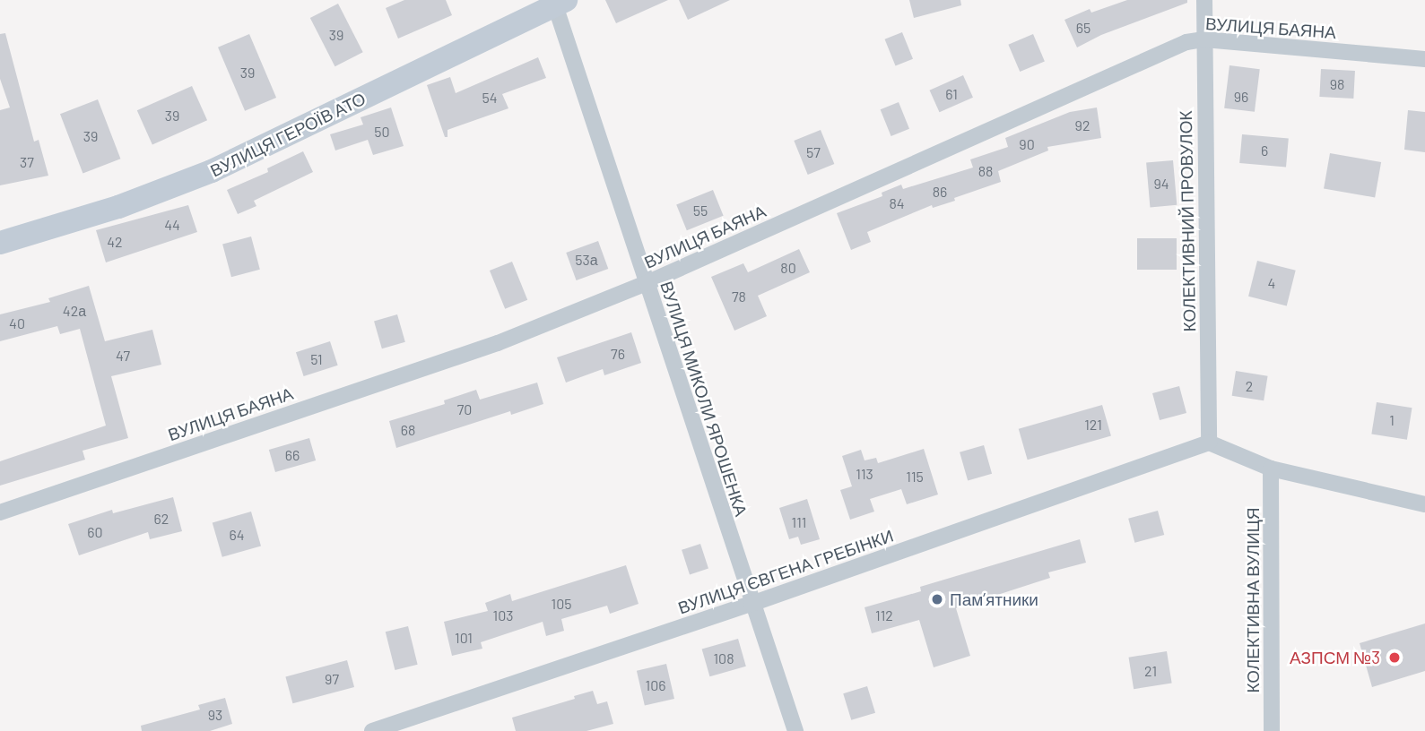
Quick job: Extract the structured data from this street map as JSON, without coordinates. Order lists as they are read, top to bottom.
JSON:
{
  "streets": {
    "street": [
      "ВУЛИЦЯ БАЯНА",
      "ВУЛИЦЯ ГЕРОЇВ АТО",
      "КОЛЕКТИВНИЙ ПРОВУЛОК",
      "ВУЛИЦЯ МИКОЛИ ЯРОШЕНКА",
      "ВУЛИЦЯ ЄВГЕНА ГРЕБІНКИ",
      "КОЛЕКТИВНА ВУЛИЦЯ"
    ]
  },
  "crossings": [
    ["ВУЛИЦЯ БАЯНА", "КОЛЕКТИВНИЙ ПРОВУЛОК"],
    ["ВУЛИЦЯ БАЯНА", "ВУЛИЦЯ МИКОЛИ ЯРОШЕНКА"],
    ["ВУЛИЦЯ ГЕРОЇВ АТО", "ВУЛИЦЯ МИКОЛИ ЯРОШЕНКА"],
    ["КОЛЕКТИВНИЙ ПРОВУЛОК", "ВУЛИЦЯ ЄВГЕНА ГРЕБІНКИ"],
    ["ВУЛИЦЯ МИКОЛИ ЯРОШЕНКА", "ВУЛИЦЯ ЄВГЕНА ГРЕБІНКИ"]
  ],
  "places": ["Памʼятники", "АЗПСМ №3"],
  "house_numbers": [
    "65",
    "39",
    "39",
    "98",
    "61",
    "96",
    "54",
    "39",
    "92",
    "50",
    "39",
    "90",
    "6",
    "57",
    "37",
    "88",
    "94",
    "86",
    "84",
    "55",
    "44",
    "42",
    "53а",
    "80",
    "4",
    "78",
    "42а",
    "40",
    "76",
    "47",
    "51",
    "2",
    "70",
    "1",
    "121",
    "68",
    "66",
    "113",
    "115",
    "62",
    "111",
    "60",
    "64",
    "105",
    "103",
    "112",
    "101",
    "108",
    "21",
    "97",
    "106",
    "93"
  ]
}
